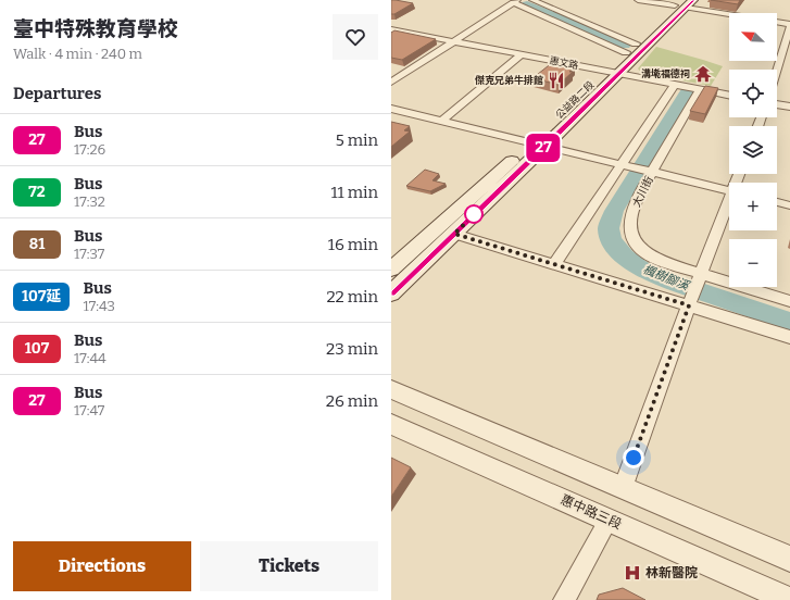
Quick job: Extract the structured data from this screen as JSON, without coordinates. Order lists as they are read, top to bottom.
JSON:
{
  "streets": {
    "main road": ["公益路二段"],
    "street": ["惠文路", "大川街", "惠中路三段"]
  },
  "crossings": [
    ["惠文路", "公益路二段"],
    ["惠文路", "大川街"]
  ],
  "water": ["楓樹腳溪"],
  "places": {
    "temple": ["溝墘福德祠"],
    "restaurant": ["傑克兄弟牛排館"],
    "hospital": ["林新醫院"]
  },
  "lines": ["bus line 27"],
  "north": "top left",
  "page": {
    "heading": [
      ["臺中特殊教育學校", "Walk · 4 min · 240 m"],
      "Departures"
    ],
    "on_map": "27",
    "map_buttons": ["+", "−"],
    "list": [
      {
        "mark": "27",
        "name": "Bus",
        "note": "17:26",
        "value": "5 min"
      },
      {
        "mark": "72",
        "name": "Bus",
        "note": "17:32",
        "value": "11 min"
      },
      {
        "mark": "81",
        "name": "Bus",
        "note": "17:37",
        "value": "16 min"
      },
      {
        "mark": "107延",
        "name": "Bus",
        "note": "17:43",
        "value": "22 min"
      },
      {
        "mark": "107",
        "name": "Bus",
        "note": "17:44",
        "value": "23 min"
      },
      {
        "mark": "27",
        "name": "Bus",
        "note": "17:47",
        "value": "26 min"
      }
    ],
    "buttons": ["Directions", "Tickets"]
  }
}
